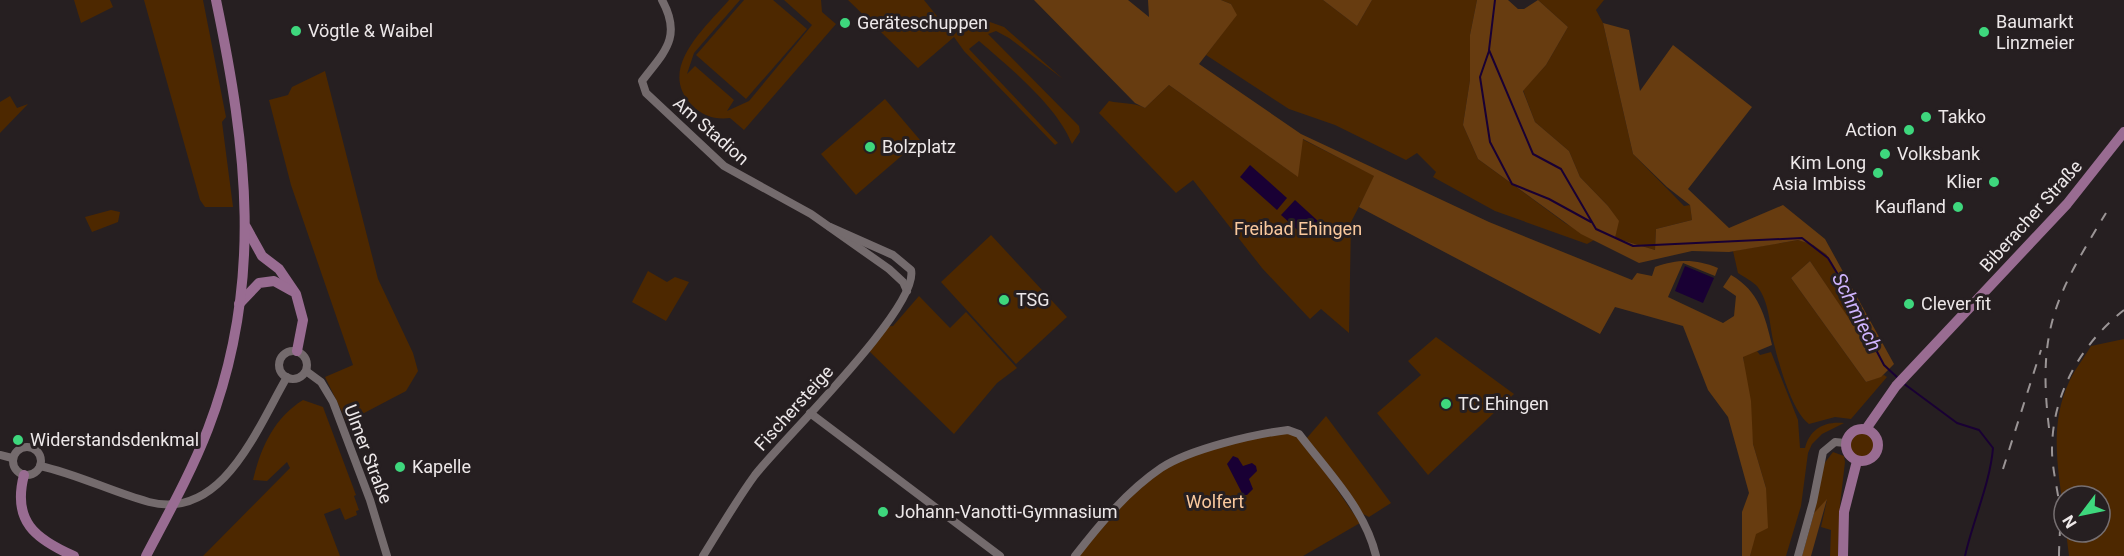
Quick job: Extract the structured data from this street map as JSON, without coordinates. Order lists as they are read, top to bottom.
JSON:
{
  "streets": {
    "main road": ["Biberacher Straße"],
    "street": ["Am Stadion", "Fischersteige", "Ulmer Straße"]
  },
  "crossings": [
    ["Am Stadion", "Fischersteige"]
  ],
  "water": ["Schmiech"],
  "parks": ["Freibad Ehingen", "Wolfert"],
  "places": [
    "Geräteschuppen",
    "Vögtle & Waibel",
    "Baumarkt Linzmeier",
    "Takko",
    "Action",
    "Bolzplatz",
    "Volksbank",
    "Kim Long Asia Imbiss",
    "Klier",
    "Kaufland",
    "TSG",
    "Clever fit",
    "TC Ehingen",
    "Widerstandsdenkmal",
    "Kapelle",
    "Johann-Vanotti-Gymnasium"
  ],
  "north": "bottom left"
}
